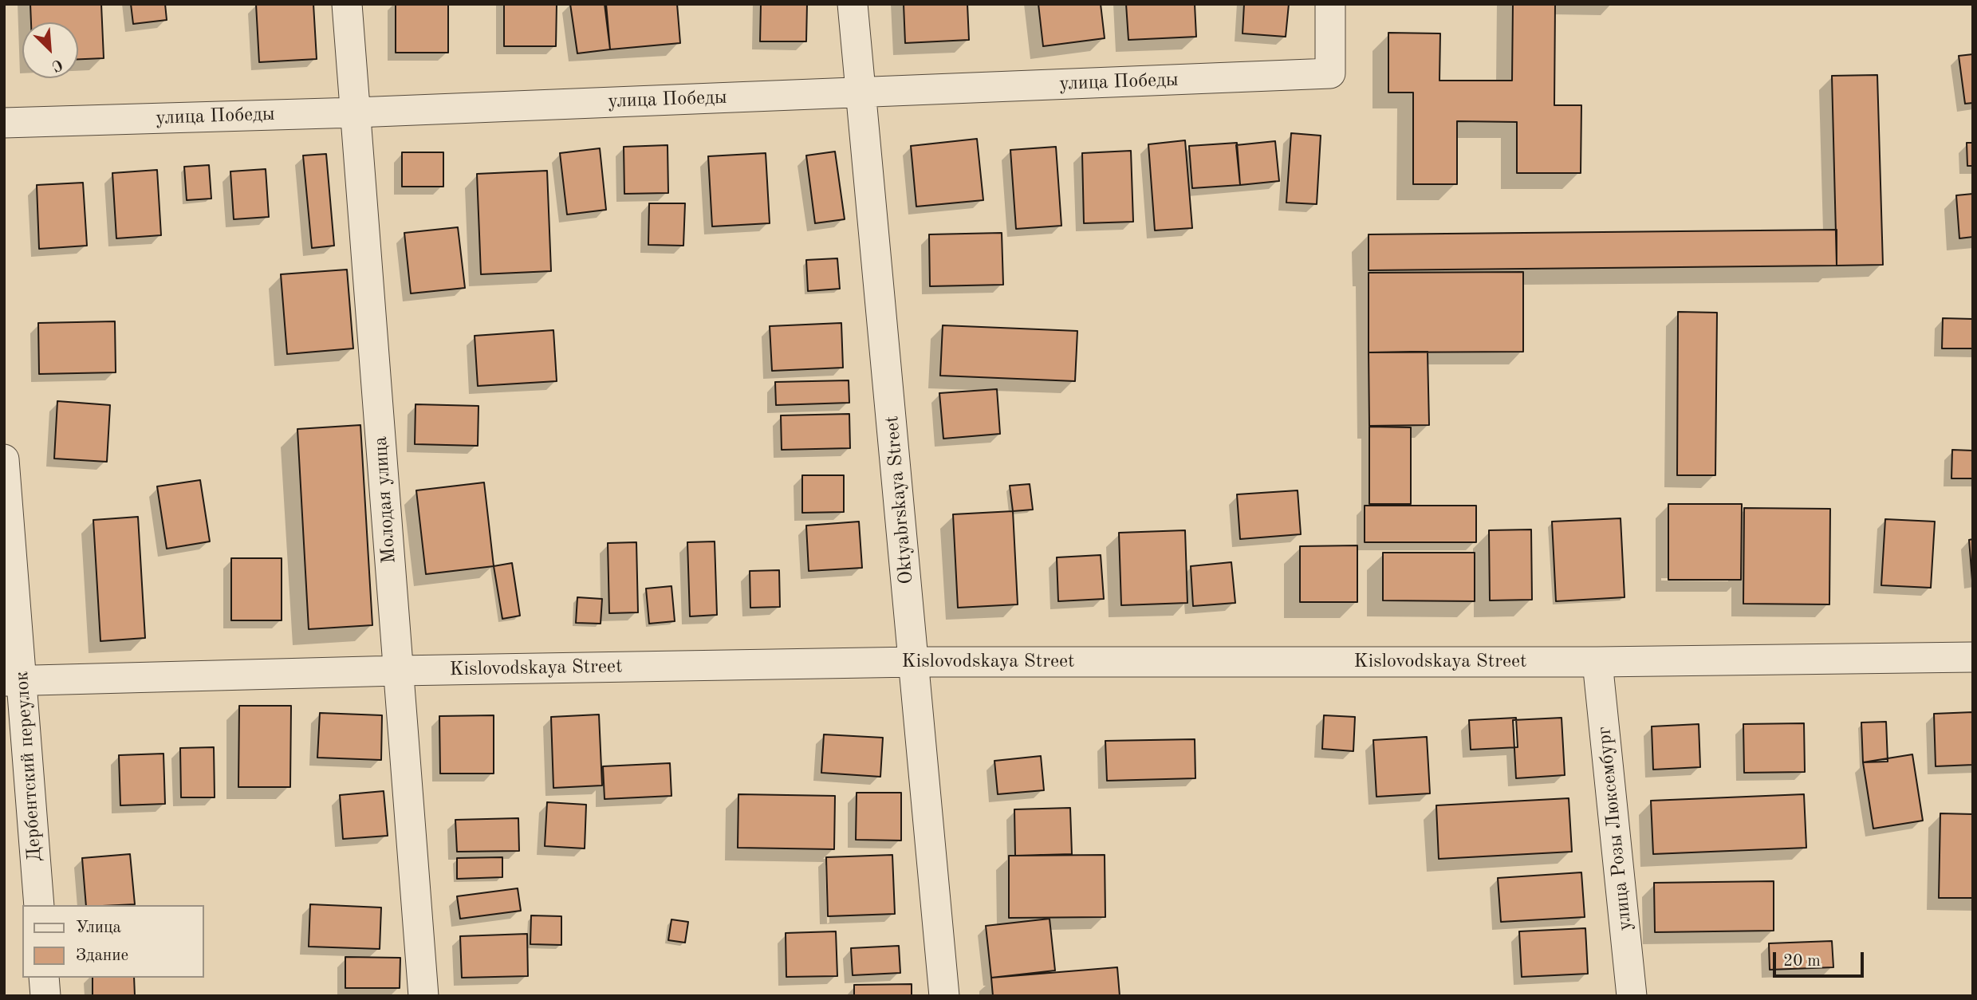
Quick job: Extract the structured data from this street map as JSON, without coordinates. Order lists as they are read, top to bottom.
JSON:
{
  "streets": {
    "street": [
      "улица Победы",
      "Молодая улица",
      "Oktyabrskaya Street",
      "Kislovodskaya Street",
      "Дербентский переулок",
      "улица Розы Люксембург"
    ]
  },
  "crossings": [
    ["улица Победы", "Молодая улица"],
    ["улица Победы", "Oktyabrskaya Street"],
    ["Молодая улица", "Kislovodskaya Street"],
    ["Oktyabrskaya Street", "Kislovodskaya Street"],
    ["Kislovodskaya Street", "Дербентский переулок"],
    ["Kislovodskaya Street", "улица Розы Люксембург"]
  ],
  "legend": ["Улица", "Здание"],
  "scale_bar": "20 m",
  "north": "bottom right"
}
